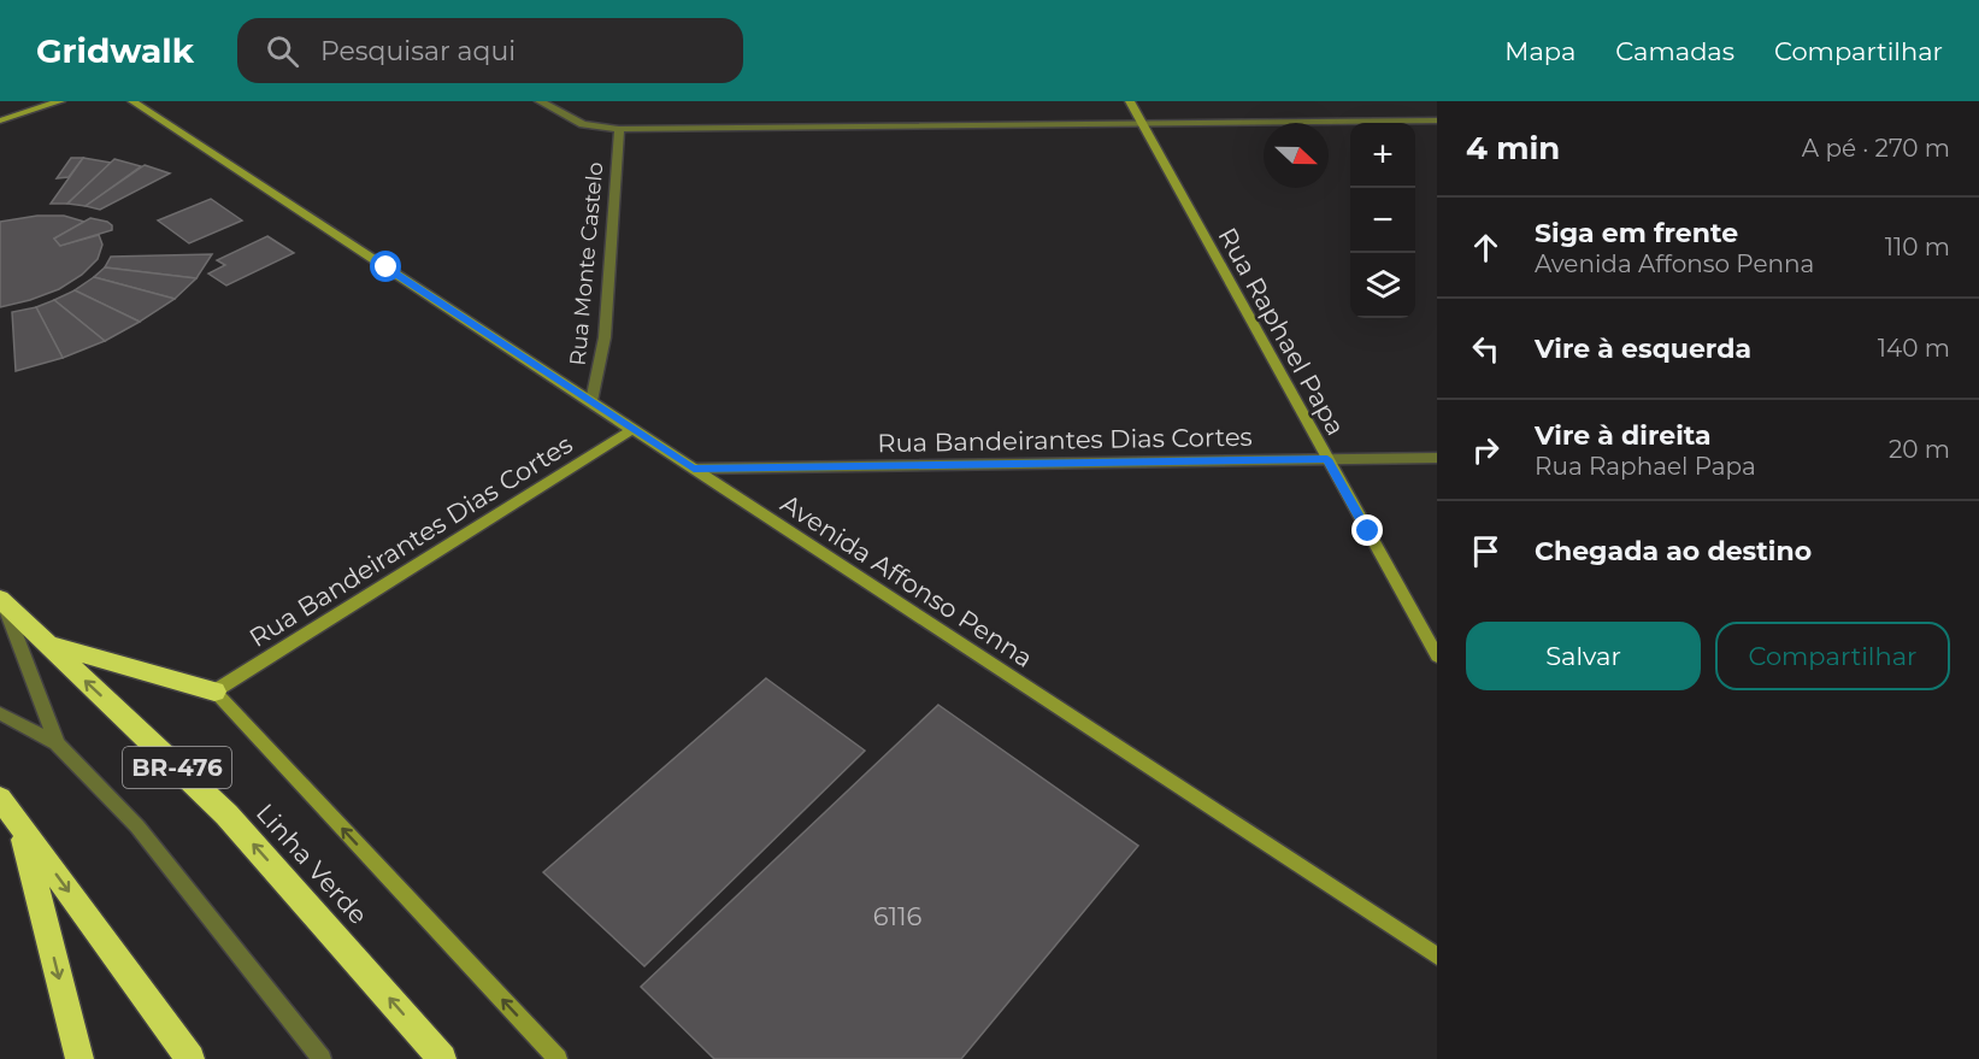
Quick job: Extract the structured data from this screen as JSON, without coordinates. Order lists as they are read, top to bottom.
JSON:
{
  "streets": {
    "highway": ["BR-476", "Linha Verde"],
    "main road": ["Rua Raphael Papa", "Rua Bandeirantes Dias Cortes", "Avenida Affonso Penna"],
    "street": ["Rua Monte Castelo"]
  },
  "crossings": [
    ["Rua Monte Castelo", "Avenida Affonso Penna"],
    ["Rua Raphael Papa", "Rua Bandeirantes Dias Cortes"],
    ["Rua Bandeirantes Dias Cortes", "Avenida Affonso Penna"],
    ["Rua Bandeirantes Dias Cortes", "Linha Verde"]
  ],
  "one_way": ["Linha Verde"],
  "house_numbers": ["6116"],
  "north": "right",
  "page": {
    "header": "Gridwalk",
    "search": "Pesquisar aqui",
    "nav": ["Mapa", "Camadas", "Compartilhar"],
    "heading": ["4 min", "A pé · 270 m"],
    "map_buttons": ["+", "−"],
    "list": [
      ["Siga em frente", "Avenida Affonso Penna", "110 m"],
      ["Vire à esquerda", "140 m"],
      ["Vire à direita", "Rua Raphael Papa", "20 m"],
      "Chegada ao destino"
    ],
    "buttons": ["Salvar", "Compartilhar"]
  }
}
